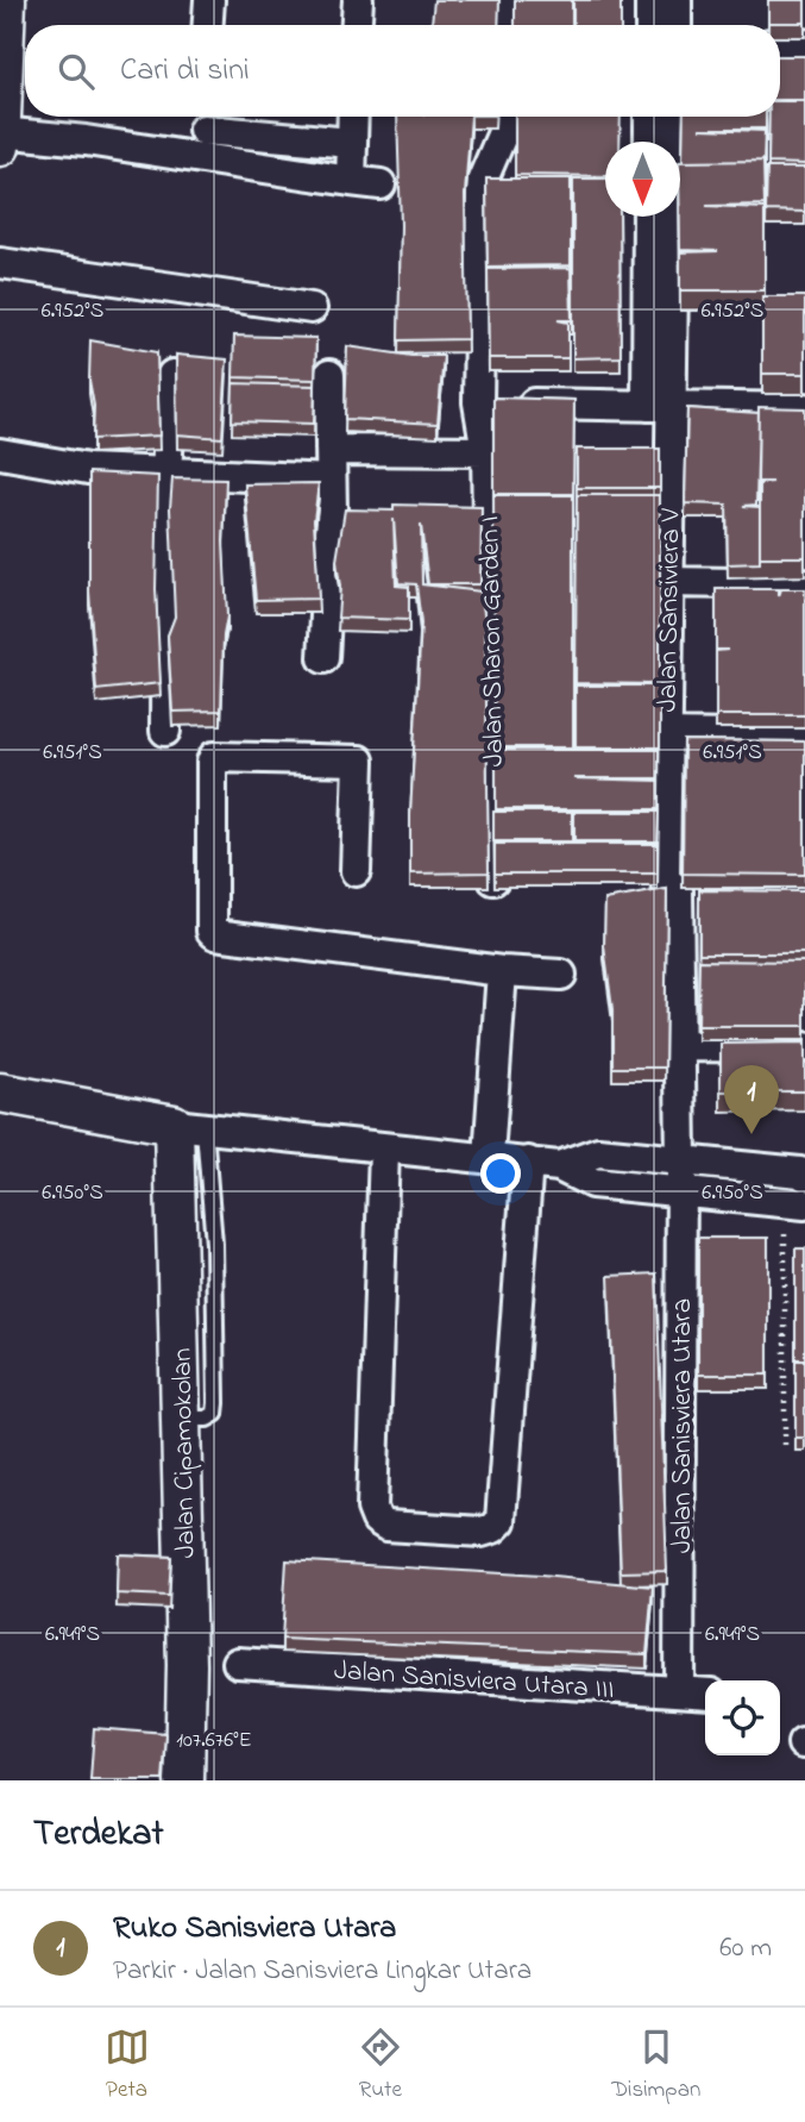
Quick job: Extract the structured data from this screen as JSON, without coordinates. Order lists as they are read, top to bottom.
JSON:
{
  "streets": {
    "street": [
      "Jalan Sansiviera V",
      "Jalan Sharon Garden I",
      "Jalan Sanisviera Utara",
      "Jalan Cipamokolan",
      "Jalan Sanisviera Utara III"
    ]
  },
  "crossings": [
    ["Jalan Sansiviera V", "Jalan Sanisviera Utara"],
    ["Jalan Sanisviera Utara", "Jalan Sanisviera Utara III"]
  ],
  "north": "bottom",
  "page": {
    "search": "Cari di sini",
    "pins": "1",
    "heading": "Terdekat",
    "list": [
      {
        "mark": "1",
        "name": "Ruko Sanisviera Utara",
        "note": "Parkir · Jalan Sanisviera Lingkar Utara",
        "value": "60 m"
      }
    ],
    "nav": ["Peta", "Rute", "Disimpan"]
  },
  "coordinates": [
    "6.952°S",
    "6.951°S",
    "6.950°S",
    "6.949°S",
    "107.676°E"
  ]
}
